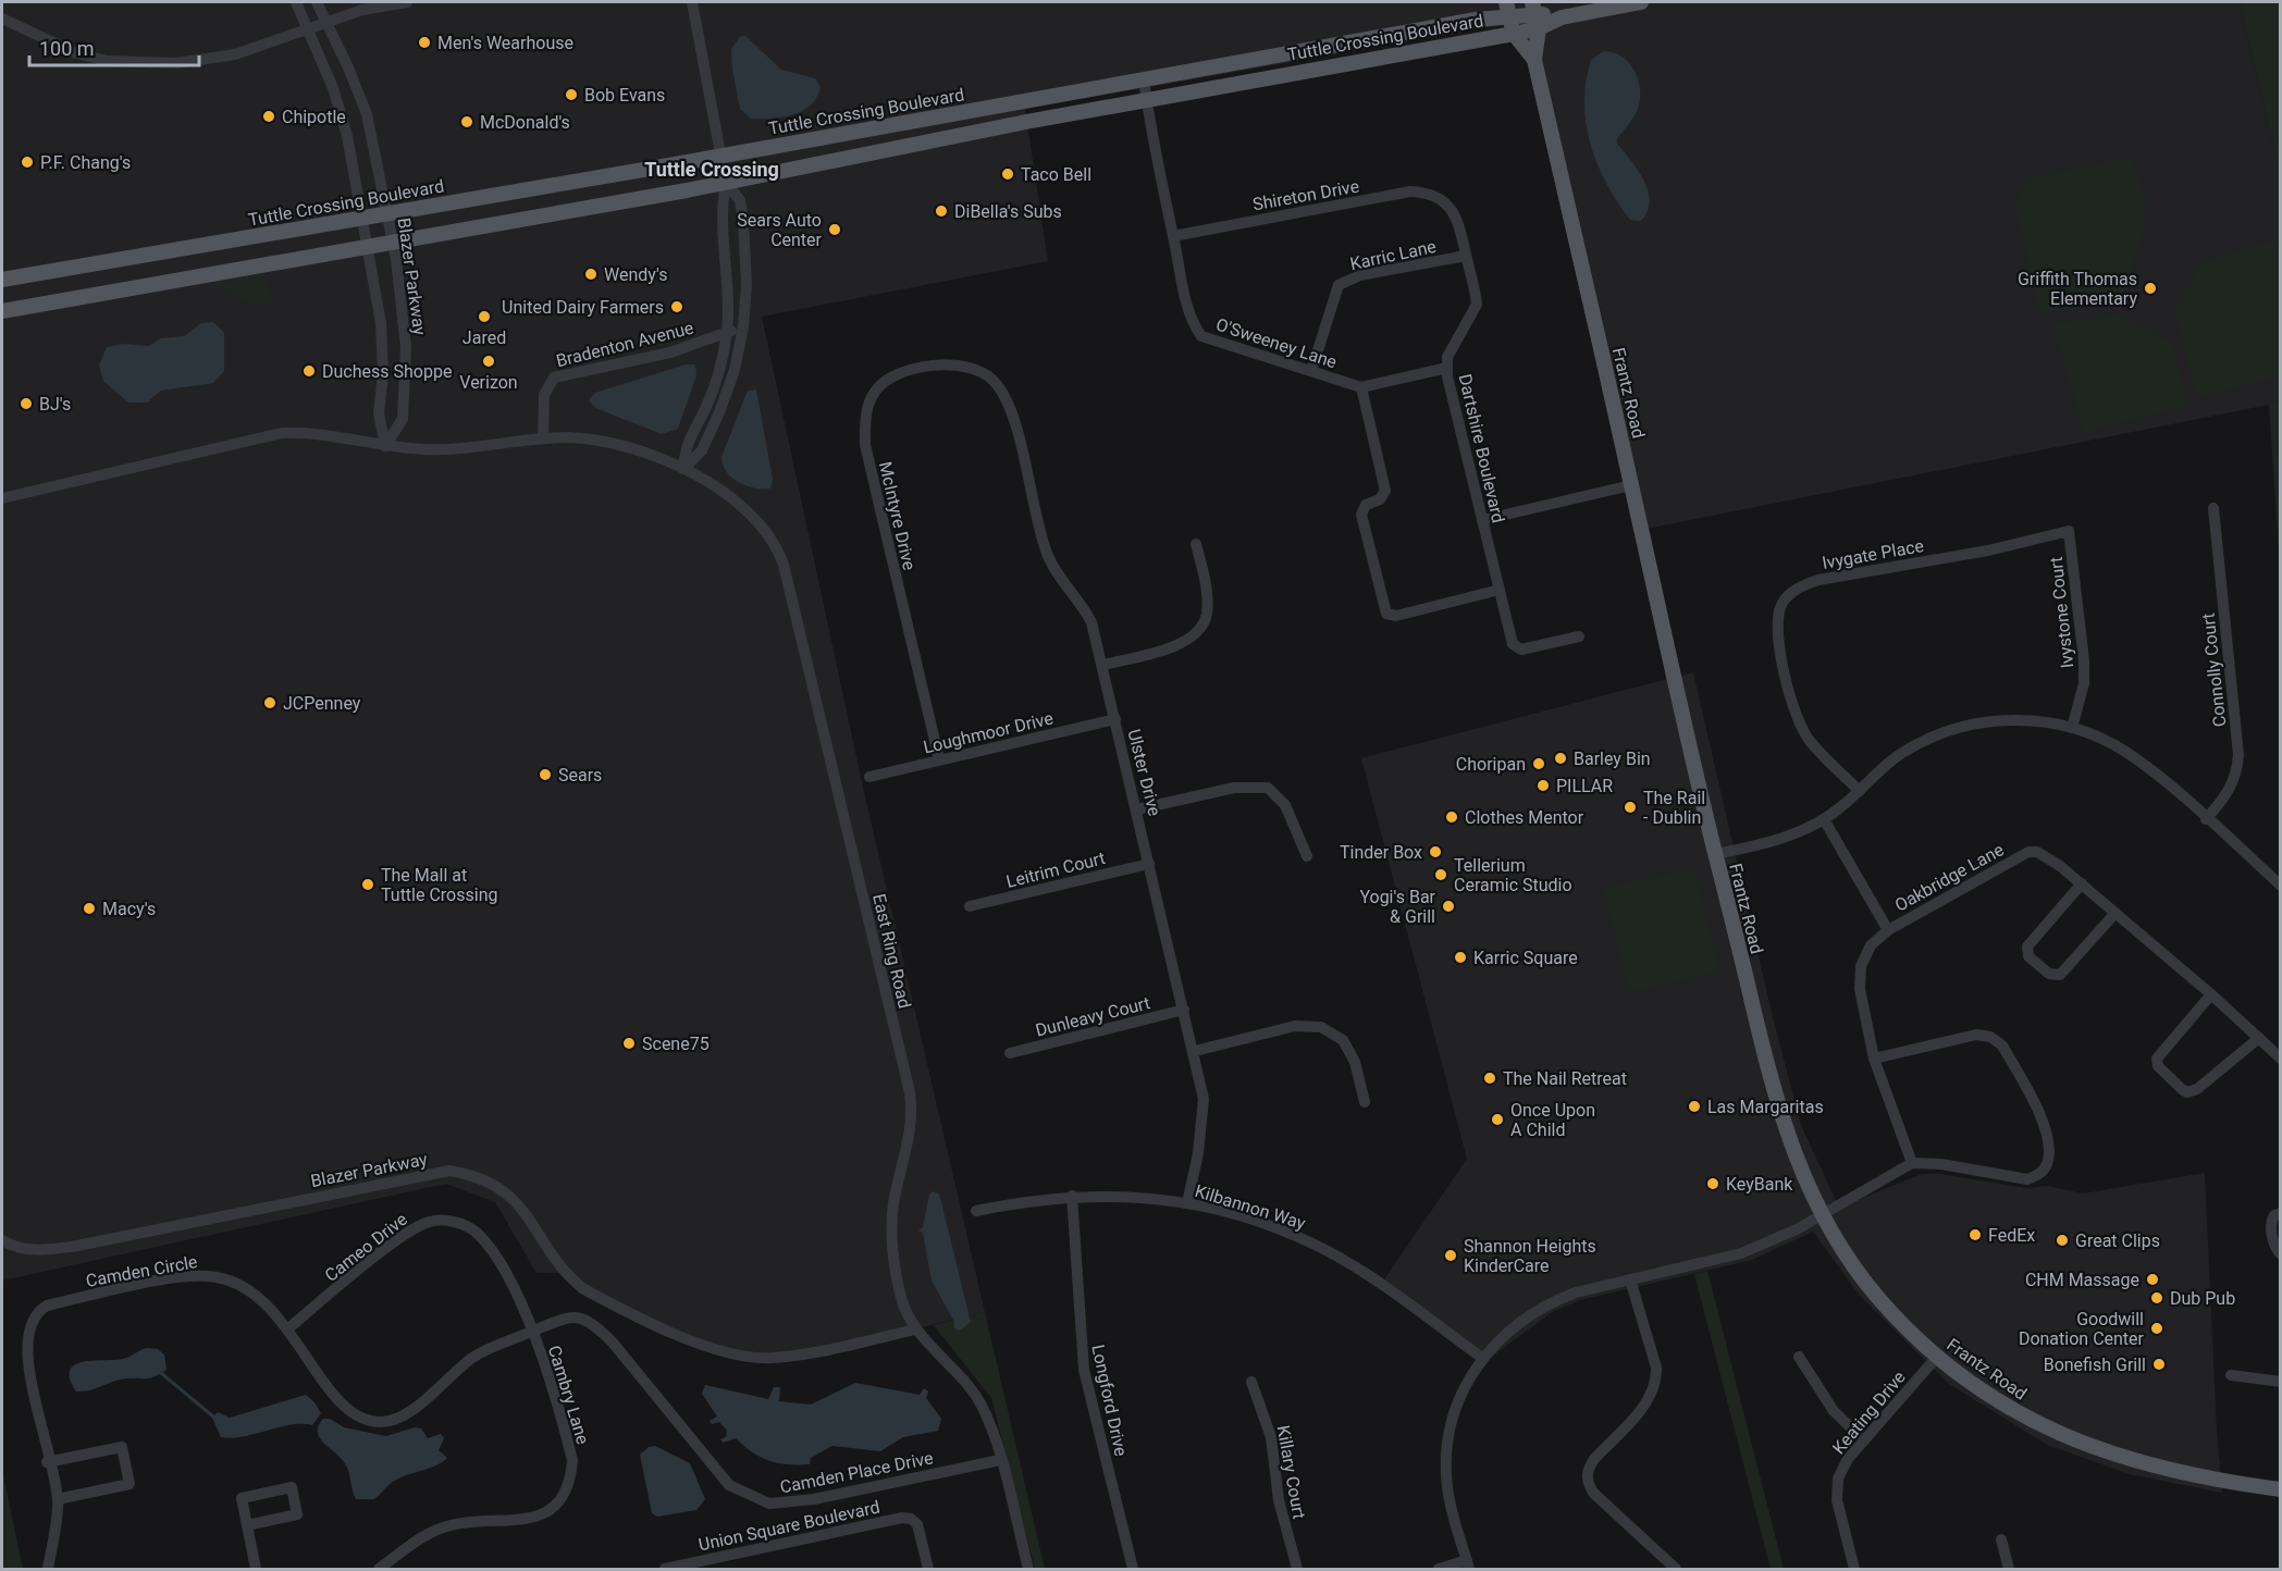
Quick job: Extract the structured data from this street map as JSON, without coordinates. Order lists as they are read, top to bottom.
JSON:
{
  "streets": {
    "main road": ["Tuttle Crossing Boulevard", "Frantz Road"],
    "street": [
      "Shireton Drive",
      "Karric Lane",
      "Blazer Parkway",
      "O'Sweeney Lane",
      "Bradenton Avenue",
      "Dartshire Boulevard",
      "McIntyre Drive",
      "Ivygate Place",
      "Ivystone Court",
      "Connolly Court",
      "Loughmoor Drive",
      "Ulster Drive",
      "Leitrim Court",
      "Oakbridge Lane",
      "East Ring Road",
      "Dunleavy Court",
      "Kilbannon Way",
      "Cameo Drive",
      "Camden Circle",
      "Cambry Lane",
      "Longford Drive",
      "Keating Drive",
      "Camden Place Drive",
      "Killary Court",
      "Union Square Boulevard"
    ]
  },
  "crossings": [
    ["Tuttle Crossing Boulevard", "Blazer Parkway"],
    ["Tuttle Crossing Boulevard", "O'Sweeney Lane"],
    ["Tuttle Crossing Boulevard", "Frantz Road"],
    ["Shireton Drive", "O'Sweeney Lane"],
    ["Shireton Drive", "Dartshire Boulevard"],
    ["Karric Lane", "O'Sweeney Lane"],
    ["Karric Lane", "Dartshire Boulevard"],
    ["Blazer Parkway", "East Ring Road"],
    ["Frantz Road", "Keating Drive"],
    ["McIntyre Drive", "Loughmoor Drive"],
    ["McIntyre Drive", "Ulster Drive"],
    ["Ivygate Place", "Ivystone Court"],
    ["Loughmoor Drive", "Ulster Drive"],
    ["Ulster Drive", "Leitrim Court"],
    ["Ulster Drive", "Dunleavy Court"],
    ["Ulster Drive", "Kilbannon Way"],
    ["East Ring Road", "Camden Place Drive"],
    ["Kilbannon Way", "Longford Drive"],
    ["Cameo Drive", "Camden Circle"],
    ["Cameo Drive", "Cambry Lane"],
    ["Cameo Drive", "Camden Place Drive"],
    ["Camden Circle", "Cambry Lane"],
    ["Camden Circle", "Camden Place Drive"],
    ["Cambry Lane", "Camden Place Drive"]
  ],
  "districts": ["Tuttle Crossing"],
  "places": [
    "Men's Wearhouse",
    "Bob Evans",
    "Chipotle",
    "McDonald's",
    "P.F. Chang's",
    "Taco Bell",
    "DiBella's Subs",
    "Sears Auto Center",
    "Wendy's",
    "Griffith Thomas Elementary",
    "United Dairy Farmers",
    "Jared",
    "Verizon",
    "Duchess Shoppe",
    "BJ's",
    "JCPenney",
    "Barley Bin",
    "Choripan",
    "Sears",
    "PILLAR",
    "The Rail - Dublin",
    "Clothes Mentor",
    "Tinder Box",
    "Tellerium Ceramic Studio",
    "The Mall at Tuttle Crossing",
    "Yogi's Bar & Grill",
    "Macy's",
    "Karric Square",
    "Scene75",
    "The Nail Retreat",
    "Las Margaritas",
    "Once Upon A Child",
    "KeyBank",
    "FedEx",
    "Great Clips",
    "Shannon Heights KinderCare",
    "CHM Massage",
    "Dub Pub",
    "Goodwill Donation Center",
    "Bonefish Grill"
  ],
  "scale_bar": "100 m"
}
